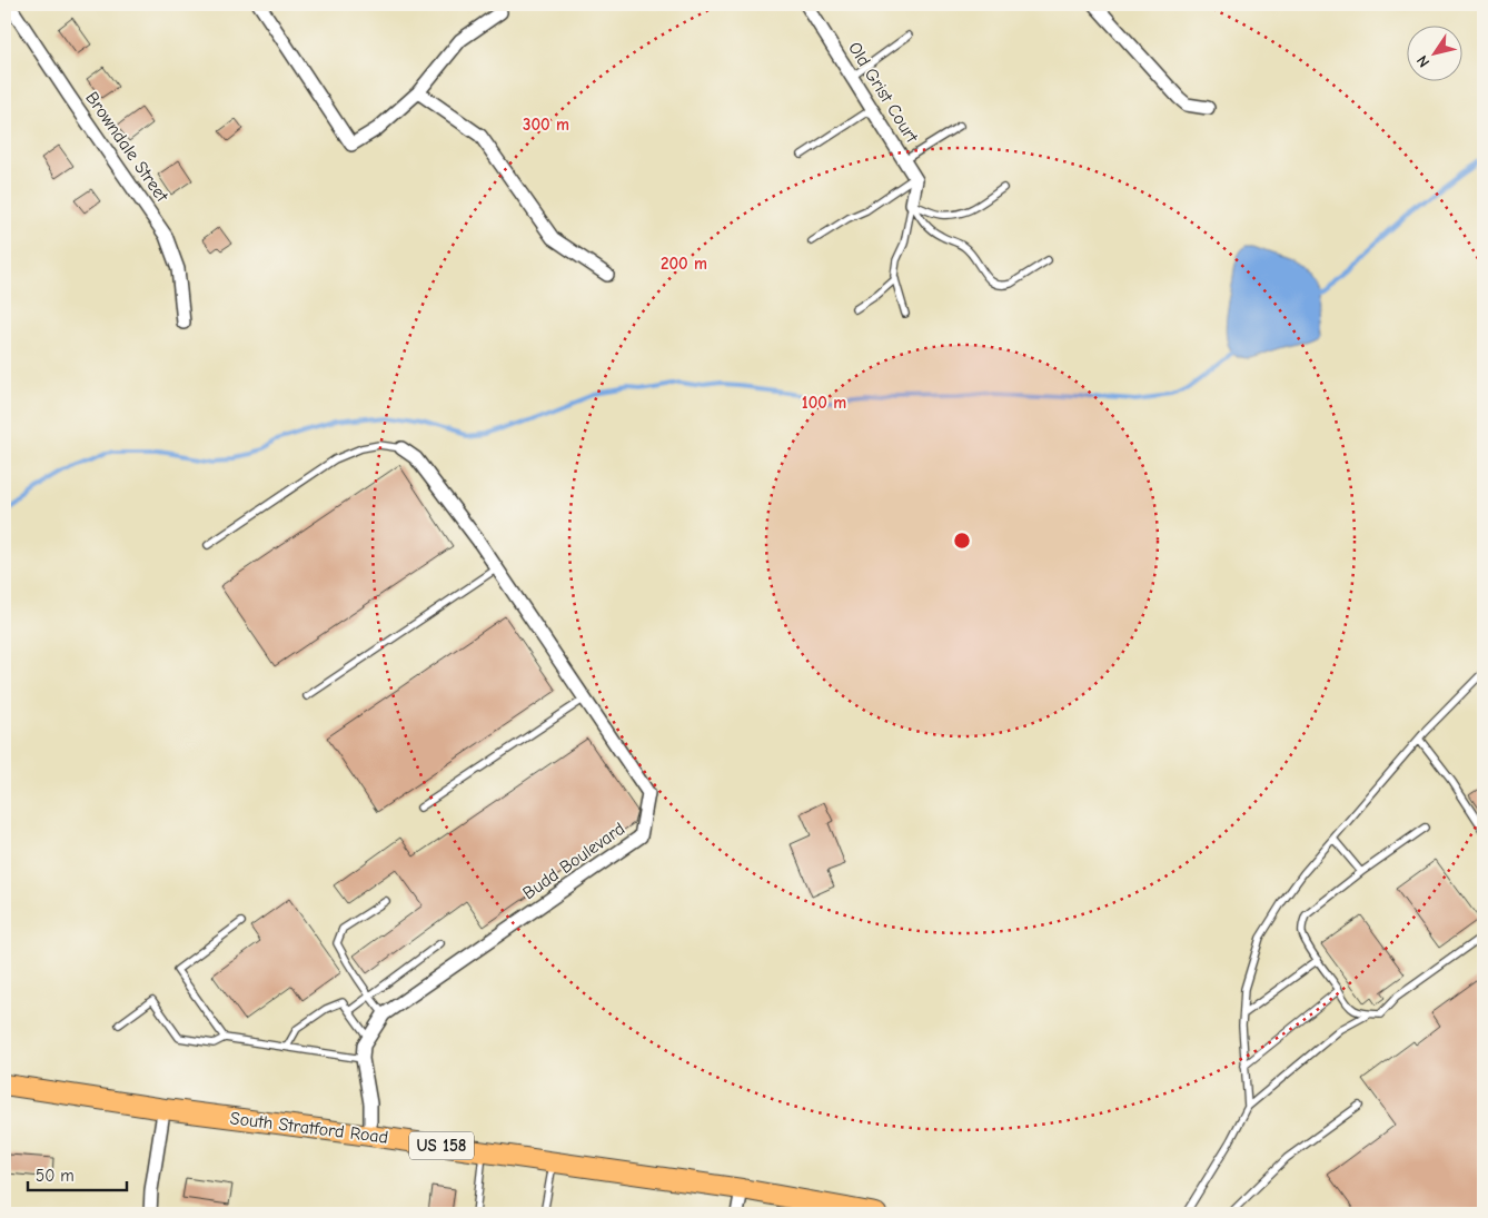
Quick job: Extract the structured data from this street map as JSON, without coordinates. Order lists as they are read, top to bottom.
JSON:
{
  "streets": {
    "main road": ["South Stratford Road", "US 158"],
    "street": ["Old Grist Court", "Browndale Street", "Budd Boulevard"]
  },
  "crossings": [
    ["Budd Boulevard", "South Stratford Road"]
  ],
  "scale_bar": "50 m",
  "north": "bottom left",
  "rings": ["300 m", "200 m", "100 m"]
}
